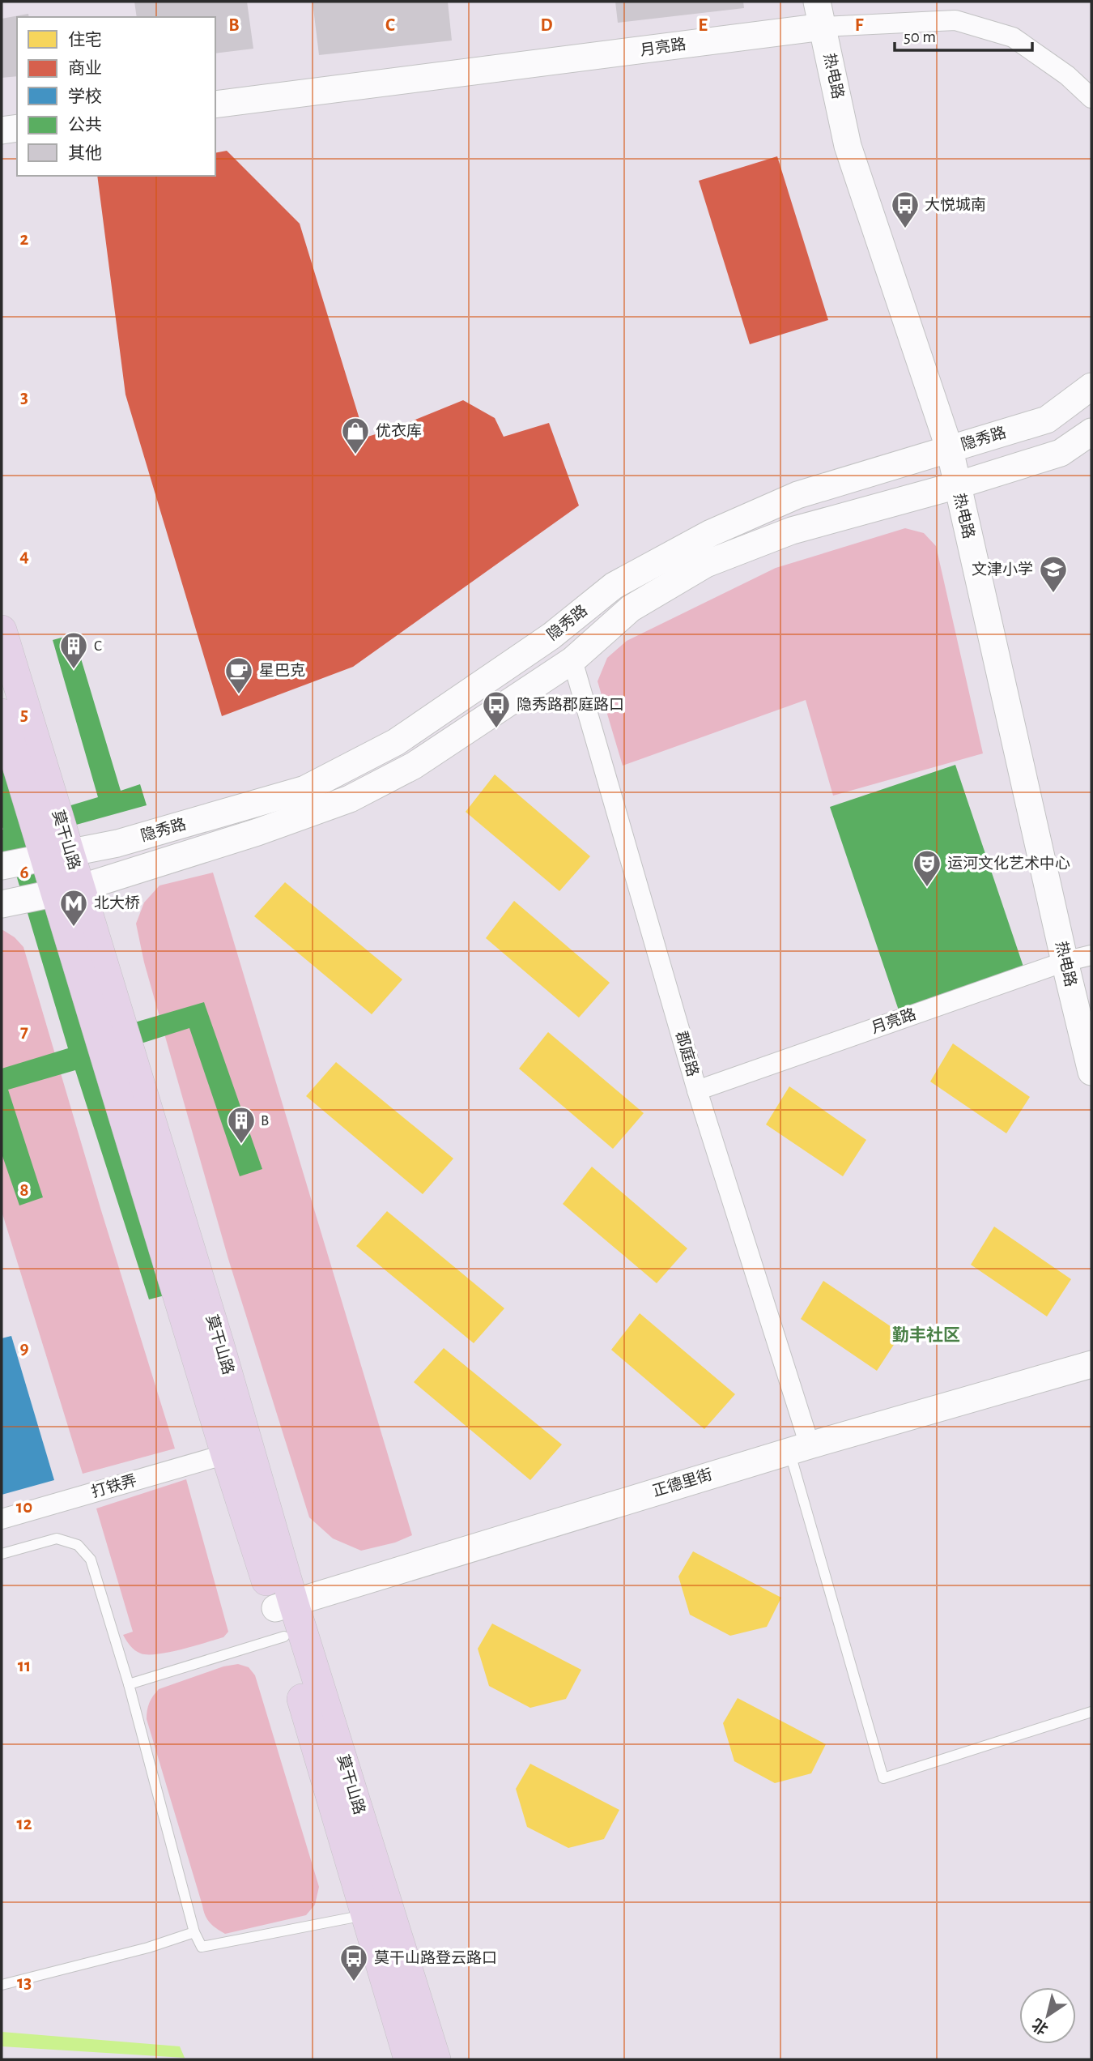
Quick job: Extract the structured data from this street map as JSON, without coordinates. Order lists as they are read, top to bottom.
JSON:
{
  "streets": {
    "main road": ["莫干山路"],
    "street": [
      "月亮路",
      "热电路",
      "隐秀路",
      "郡庭路",
      "正德里街",
      "打铁弄"
    ]
  },
  "crossings": [
    ["月亮路", "热电路"],
    ["月亮路", "郡庭路"],
    ["热电路", "隐秀路"],
    ["隐秀路", "莫干山路"],
    ["隐秀路", "郡庭路"],
    ["莫干山路", "正德里街"],
    ["莫干山路", "打铁弄"],
    ["郡庭路", "正德里街"]
  ],
  "districts": ["勤丰社区"],
  "places": {
    "bus stop": ["大悦城南", "隐秀路郡庭路口", "莫干山路登云路口"],
    "shop": ["优衣库"],
    "school or university": ["文津小学"],
    "building": ["C", "B"],
    "cafe": ["星巴克"],
    "theatre": ["运河文化艺术中心"],
    "metro station": ["北大桥"]
  },
  "legend": [
    "住宅",
    "商业",
    "学校",
    "公共",
    "其他"
  ],
  "scale_bar": "50 m",
  "north": "bottom left",
  "grid": {
    "columns": [
      "B",
      "C",
      "D",
      "E",
      "F"
    ],
    "rows": [
      "2",
      "3",
      "4",
      "5",
      "6",
      "7",
      "8",
      "9",
      "10",
      "11",
      "12",
      "13"
    ]
  }
}
